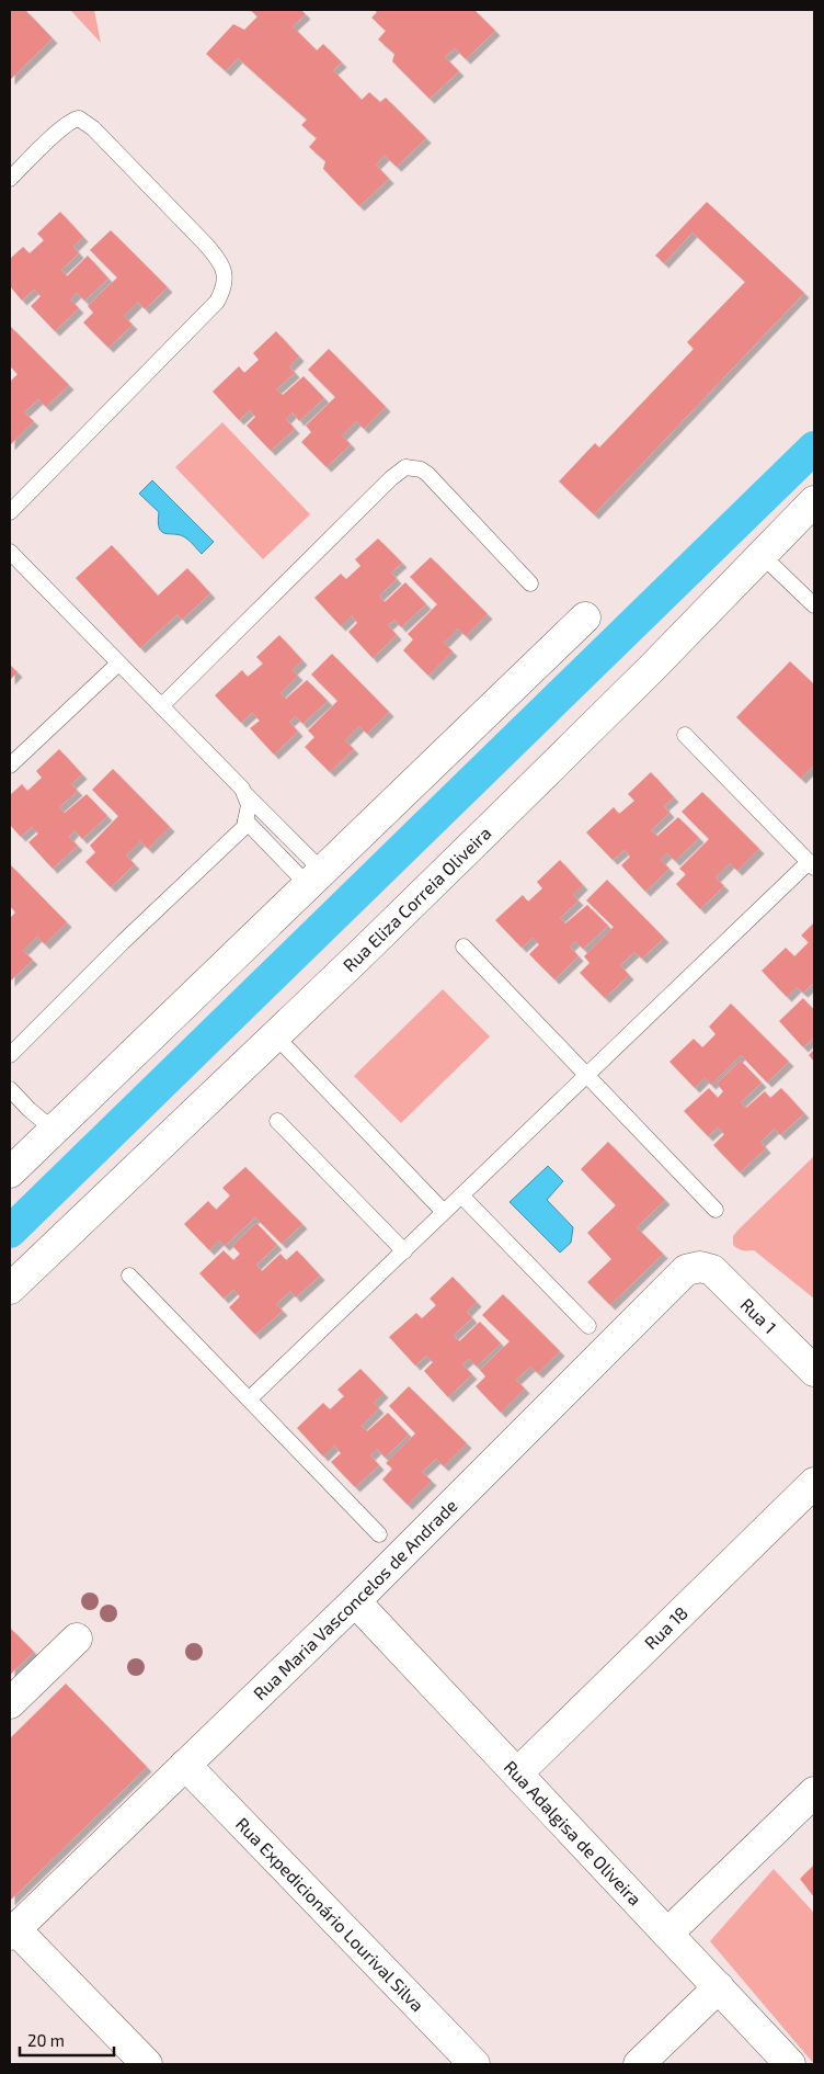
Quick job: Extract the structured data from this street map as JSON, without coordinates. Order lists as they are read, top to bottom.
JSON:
{
  "streets": {
    "street": [
      "Rua Eliza Correia Oliveira",
      "Rua 1",
      "Rua Maria Vasconcelos de Andrade",
      "Rua 18",
      "Rua Adalgisa de Oliveira",
      "Rua Expedicionário Lourival Silva"
    ]
  },
  "crossings": [
    ["Rua 1", "Rua Maria Vasconcelos de Andrade"],
    ["Rua Maria Vasconcelos de Andrade", "Rua Adalgisa de Oliveira"],
    ["Rua Maria Vasconcelos de Andrade", "Rua Expedicionário Lourival Silva"],
    ["Rua 18", "Rua Adalgisa de Oliveira"]
  ],
  "scale_bar": "20 m"
}
